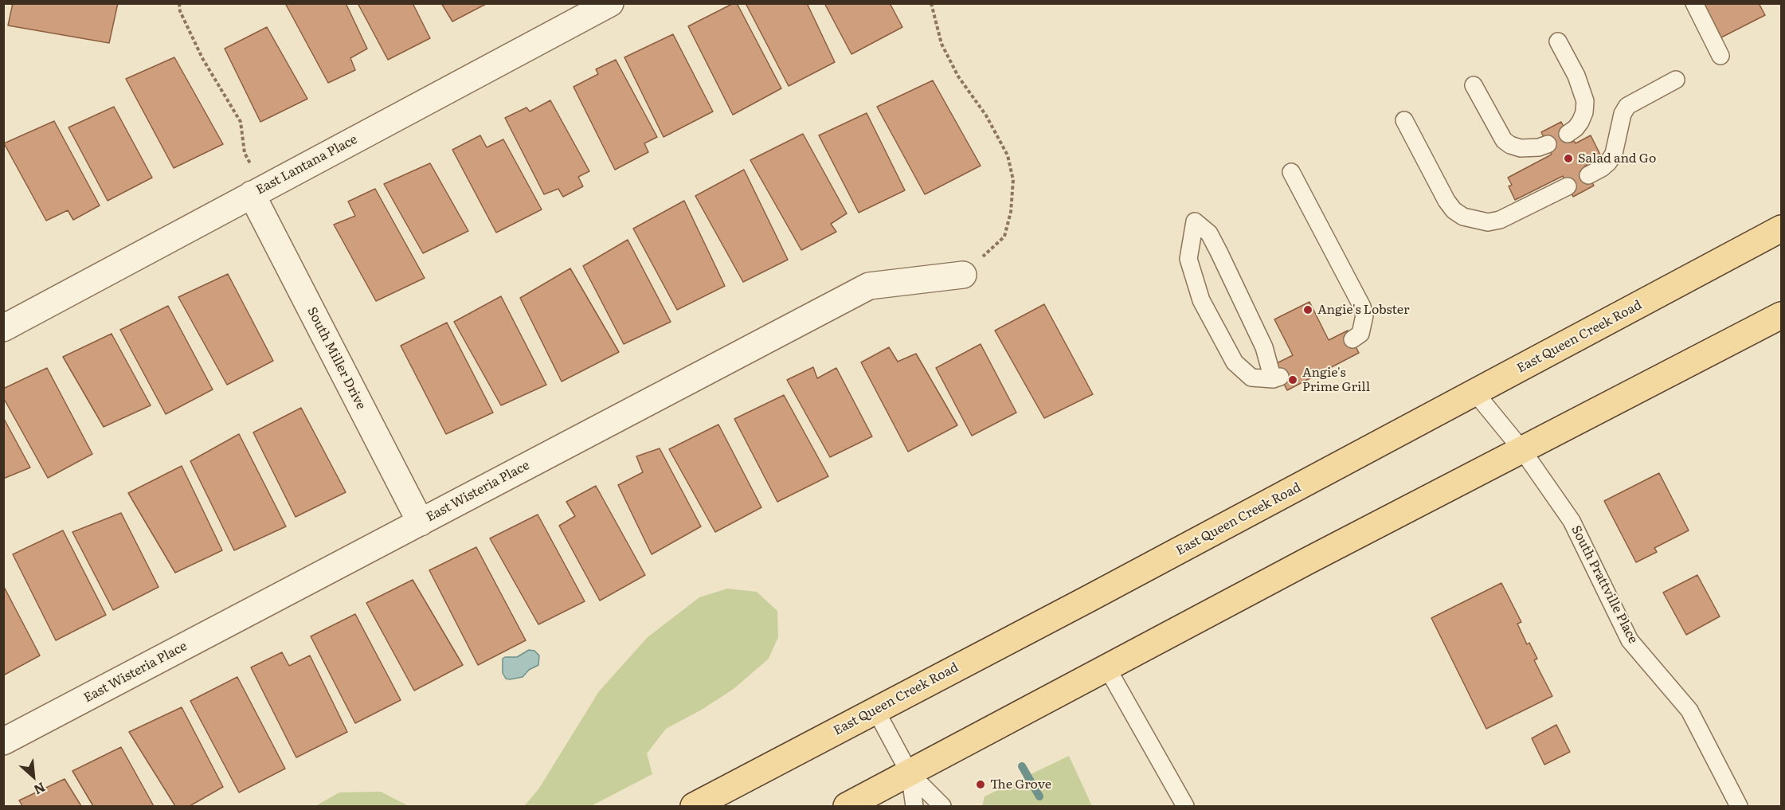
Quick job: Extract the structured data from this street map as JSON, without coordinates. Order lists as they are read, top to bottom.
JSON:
{
  "streets": {
    "main road": ["East Queen Creek Road"],
    "street": ["East Lantana Place", "South Miller Drive", "East Wisteria Place"],
    "lane": ["South Prattville Place"]
  },
  "crossings": [
    ["East Lantana Place", "South Miller Drive"],
    ["East Queen Creek Road", "South Prattville Place"],
    ["South Miller Drive", "East Wisteria Place"]
  ],
  "places": [
    "Salad and Go",
    "Angie's Lobster",
    "Angie's Prime Grill",
    "The Grove"
  ],
  "north": "bottom right"
}
